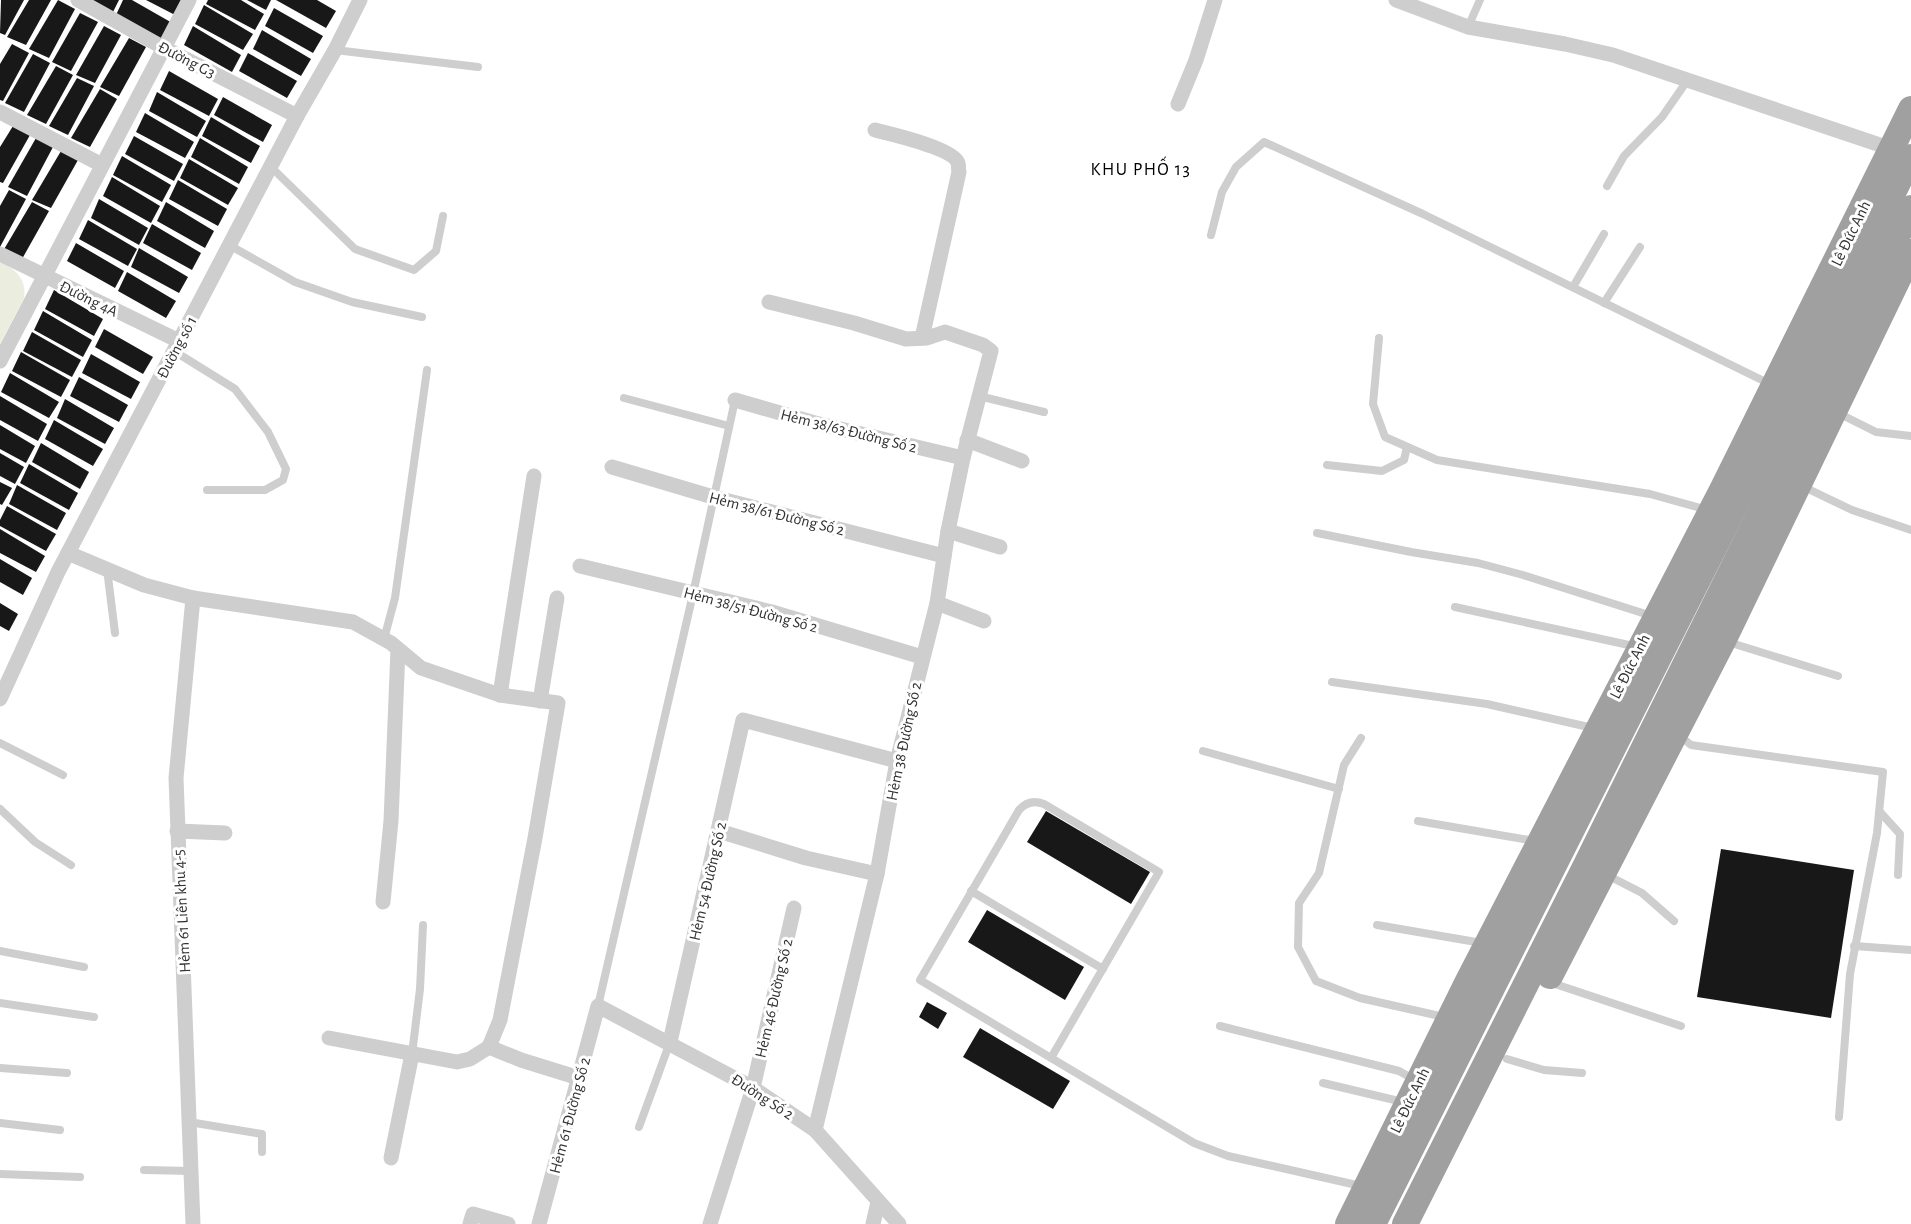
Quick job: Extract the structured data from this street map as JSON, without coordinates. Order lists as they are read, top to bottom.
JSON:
{
  "streets": {
    "highway": ["Lê Đức Anh"],
    "street": [
      "Đường G3",
      "Đường 4A",
      "Đường số 1",
      "Hẻm 38/63 Đường Số 2",
      "Hẻm 38/61 Đường Số 2",
      "Hẻm 38/51 Đường Số 2",
      "Hẻm 38 Đường Số 2",
      "Hẻm 54 Đường Số 2",
      "Hẻm 61 Liên khu 4-5",
      "Hẻm 46 Đường Số 2",
      "Đường Số 2",
      "Hẻm 61 Đường Số 2"
    ]
  },
  "crossings": [
    ["Đường G3", "Đường số 1"],
    ["Đường 4A", "Đường số 1"],
    ["Hẻm 38/63 Đường Số 2", "Hẻm 38 Đường Số 2"],
    ["Hẻm 38/61 Đường Số 2", "Hẻm 38 Đường Số 2"],
    ["Hẻm 38/51 Đường Số 2", "Hẻm 38 Đường Số 2"],
    ["Hẻm 38 Đường Số 2", "Hẻm 54 Đường Số 2"],
    ["Hẻm 38 Đường Số 2", "Đường Số 2"],
    ["Hẻm 54 Đường Số 2", "Đường Số 2"],
    ["Hẻm 46 Đường Số 2", "Đường Số 2"],
    ["Đường Số 2", "Hẻm 61 Đường Số 2"]
  ],
  "districts": ["KHU PHỐ 13"]
}
